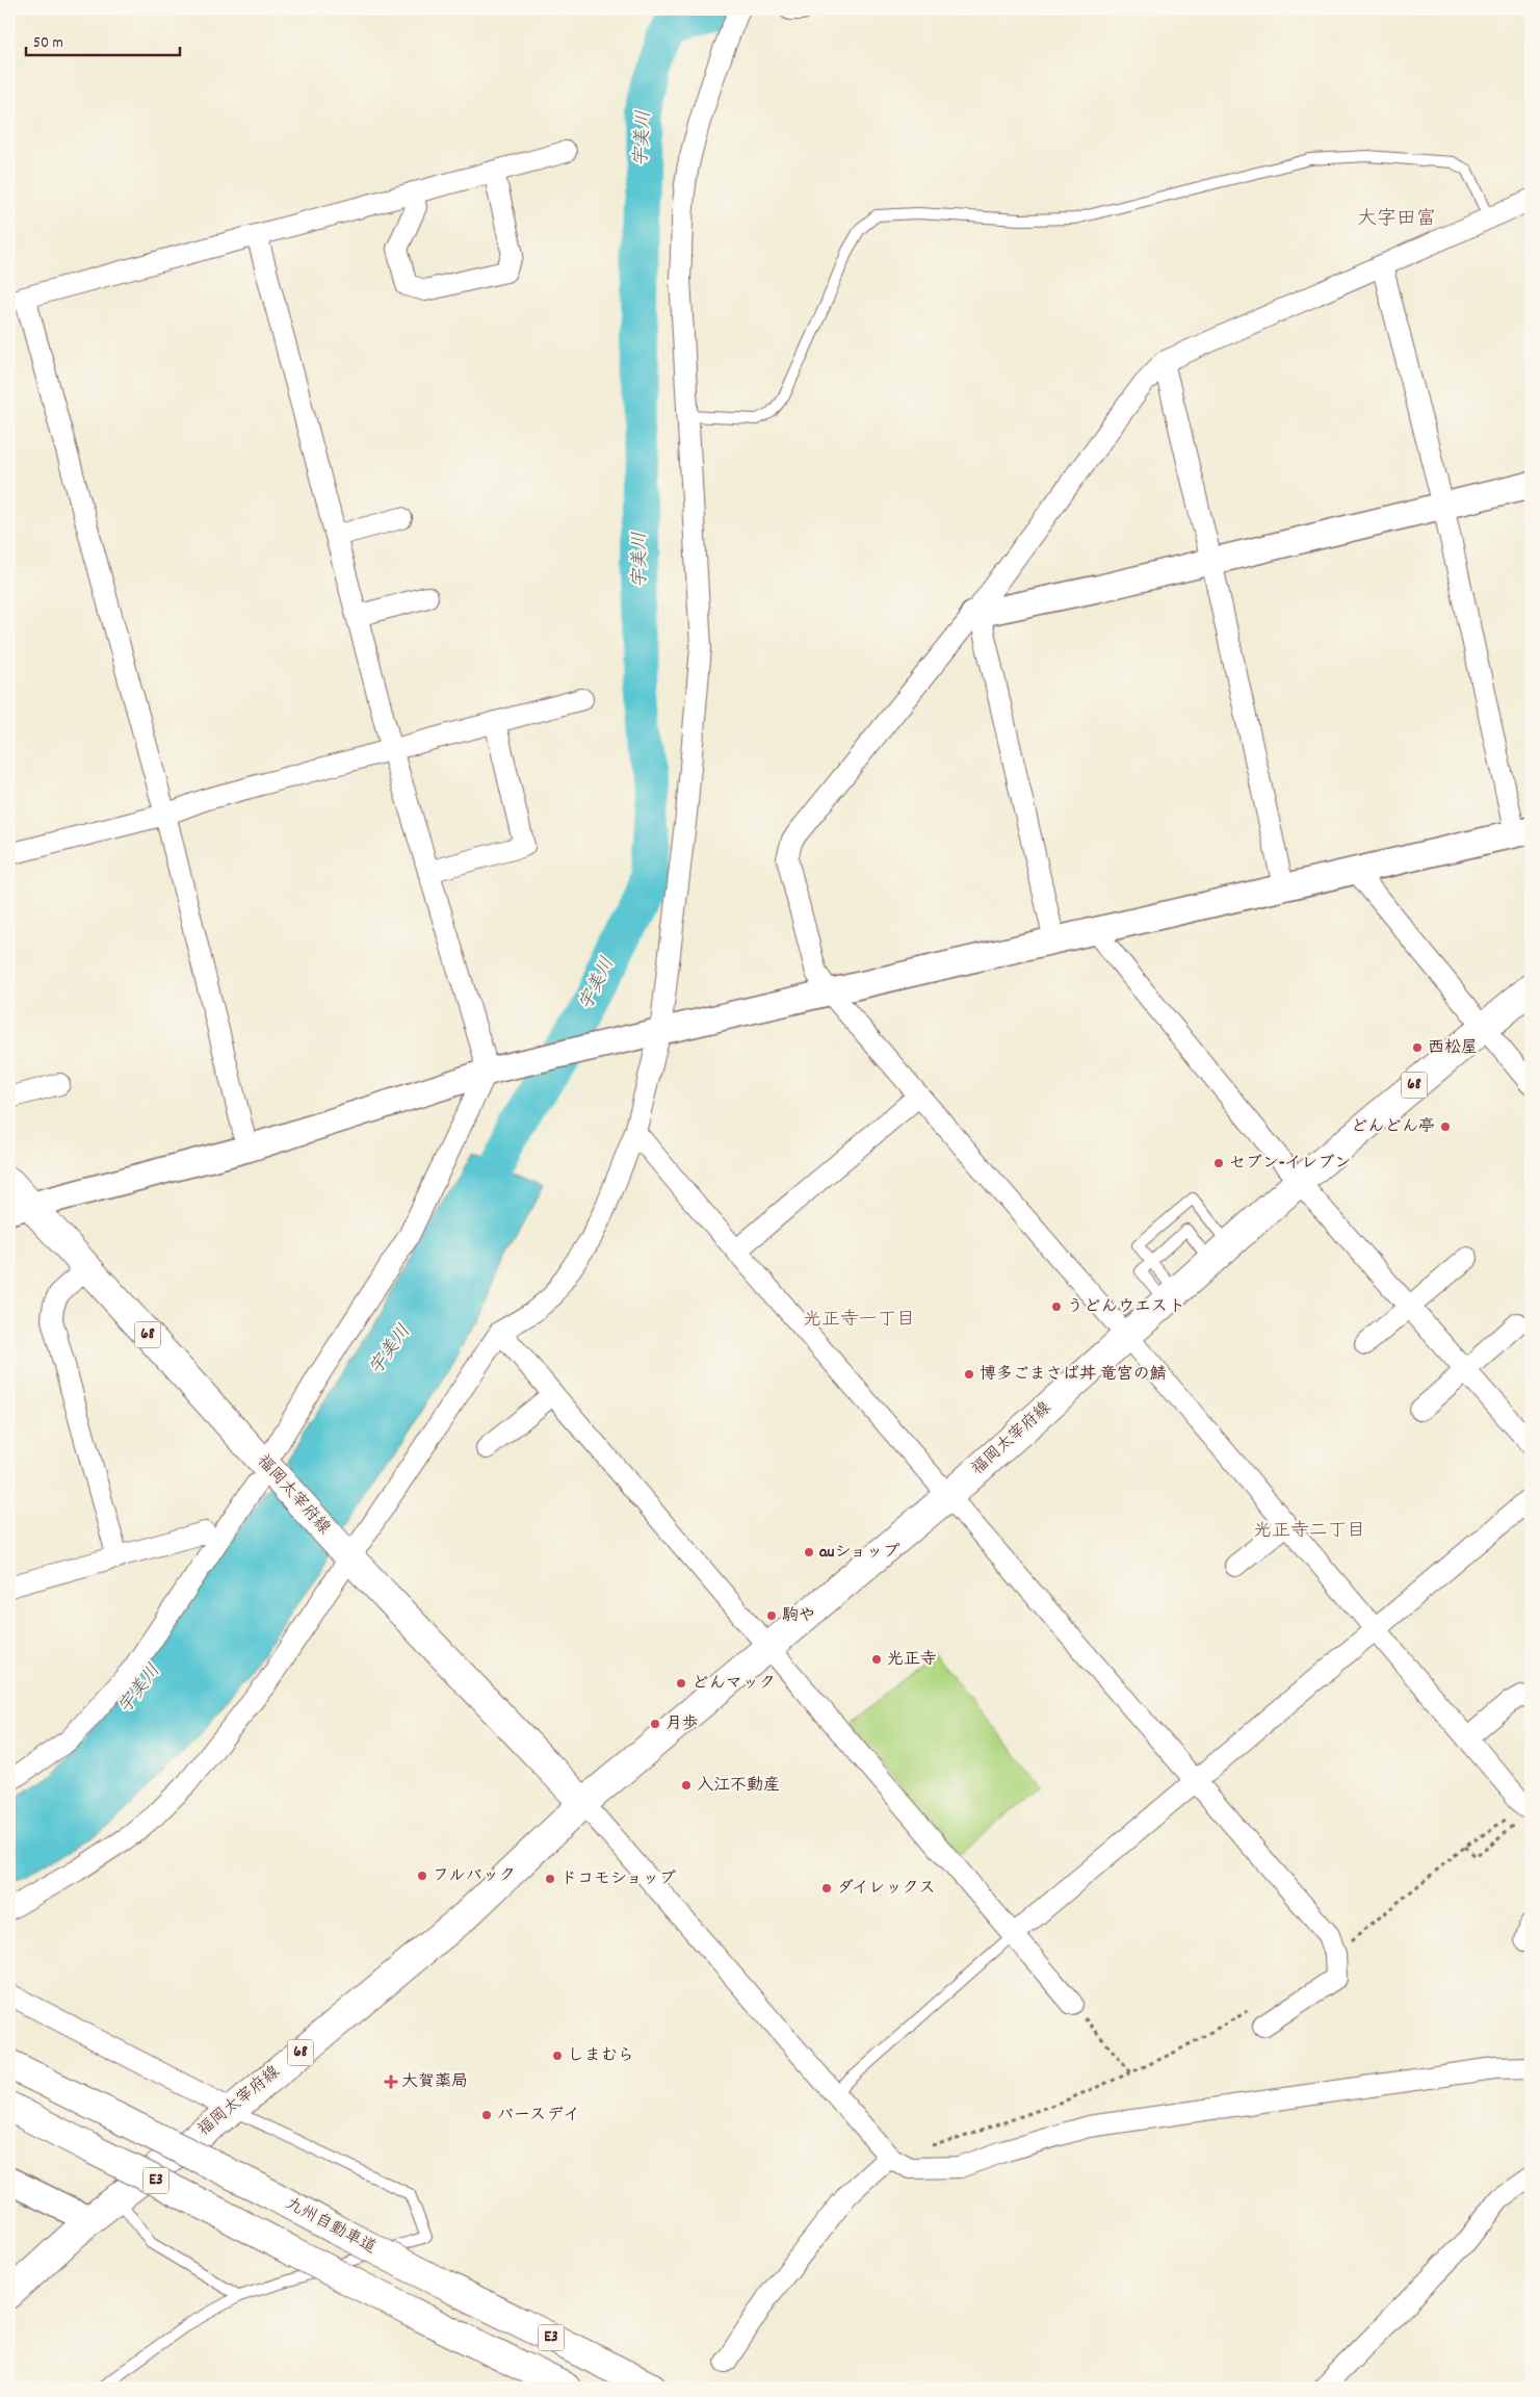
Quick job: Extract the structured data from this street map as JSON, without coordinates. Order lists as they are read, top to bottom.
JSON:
{
  "streets": {
    "main road": [
      "68",
      "福岡太宰府線",
      "E3",
      "九州自動車道"
    ]
  },
  "districts": ["大字田富", "光正寺一丁目", "光正寺二丁目"],
  "water": ["宇美川"],
  "places": {
    "other": [
      "西松屋",
      "どんどん亭",
      "セブン-イレブン",
      "うどんウエスト",
      "博多ごまさば丼 竜宮の鯖",
      "auショップ",
      "駒や",
      "光正寺",
      "どんマック",
      "月歩",
      "入江不動産",
      "フルバック",
      "ドコモショップ",
      "ダイレックス",
      "しまむら",
      "バースデイ"
    ],
    "health": ["大賀薬局"]
  },
  "scale_bar": "50 m"
}
